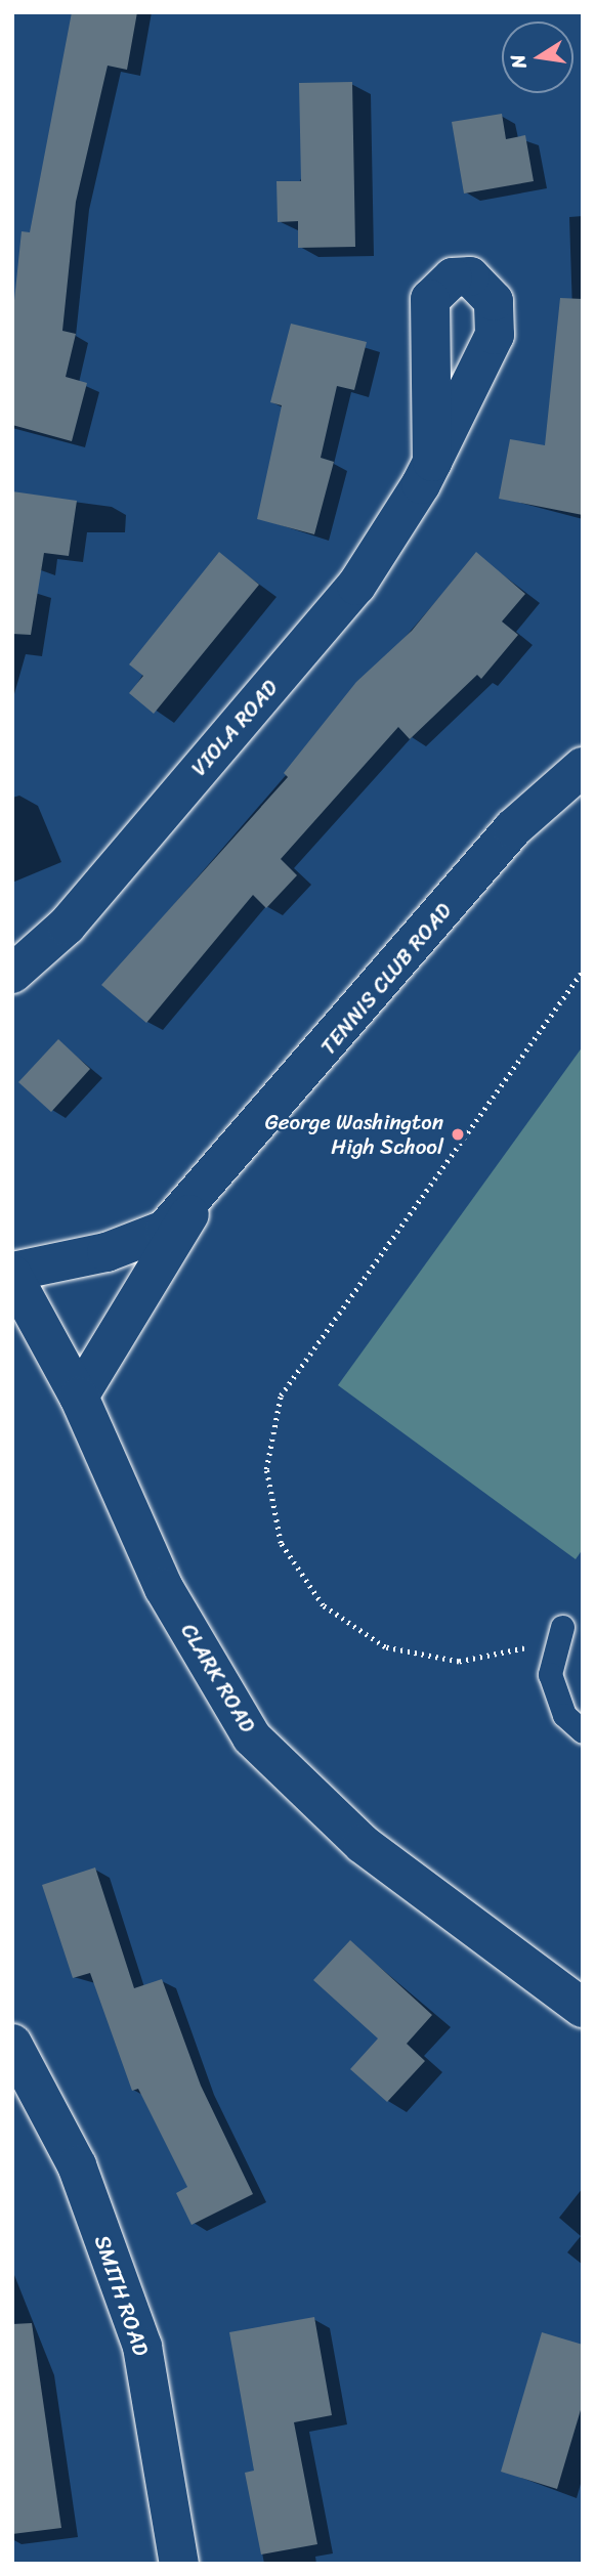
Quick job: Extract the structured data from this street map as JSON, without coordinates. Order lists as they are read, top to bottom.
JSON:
{
  "streets": {
    "street": [
      "VIOLA ROAD",
      "TENNIS CLUB ROAD",
      "CLARK ROAD",
      "SMITH ROAD"
    ]
  },
  "crossings": [
    ["TENNIS CLUB ROAD", "CLARK ROAD"]
  ],
  "places": ["George Washington High School"],
  "north": "left"
}
